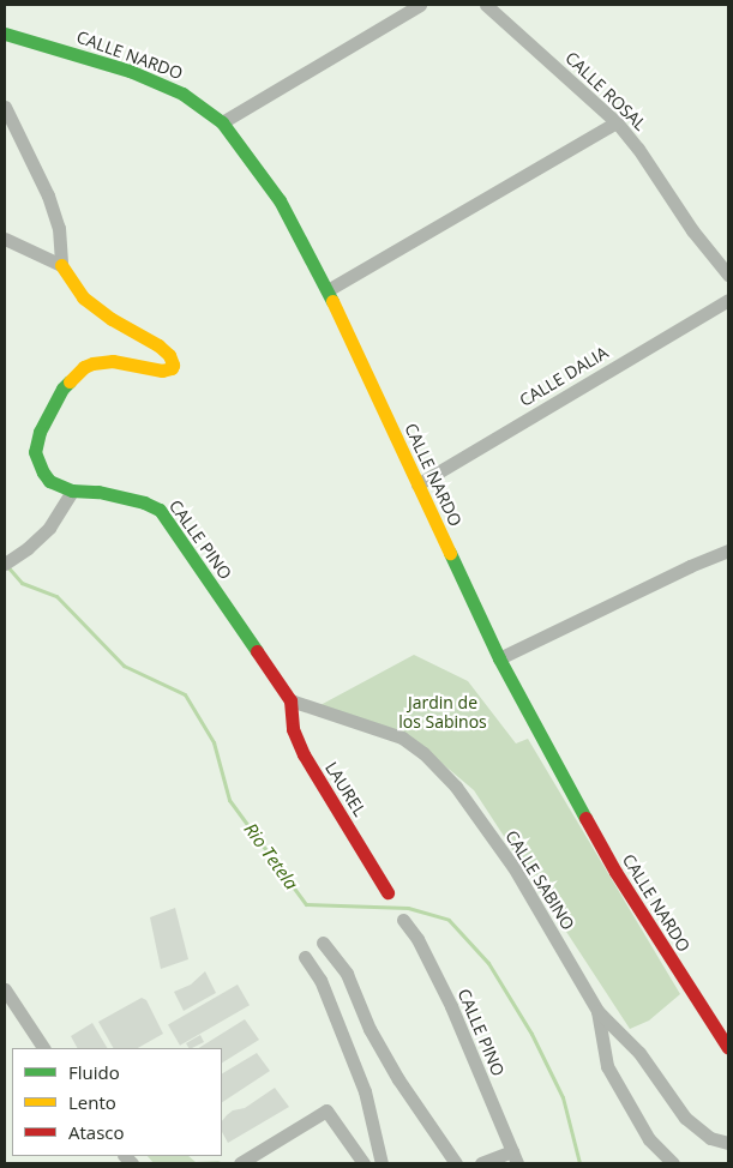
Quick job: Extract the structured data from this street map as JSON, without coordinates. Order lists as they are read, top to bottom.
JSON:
{
  "streets": {
    "street": [
      "CALLE NARDO",
      "CALLE ROSAL",
      "CALLE DALIA",
      "CALLE PINO",
      "LAUREL",
      "CALLE SABINO"
    ]
  },
  "crossings": [
    ["CALLE NARDO", "CALLE DALIA"],
    ["CALLE PINO", "LAUREL"],
    ["CALLE PINO", "CALLE SABINO"],
    ["LAUREL", "CALLE SABINO"]
  ],
  "water": ["Rio Tetela"],
  "parks": ["Jardin de los Sabinos"],
  "legend": ["Fluido", "Lento", "Atasco"]
}
